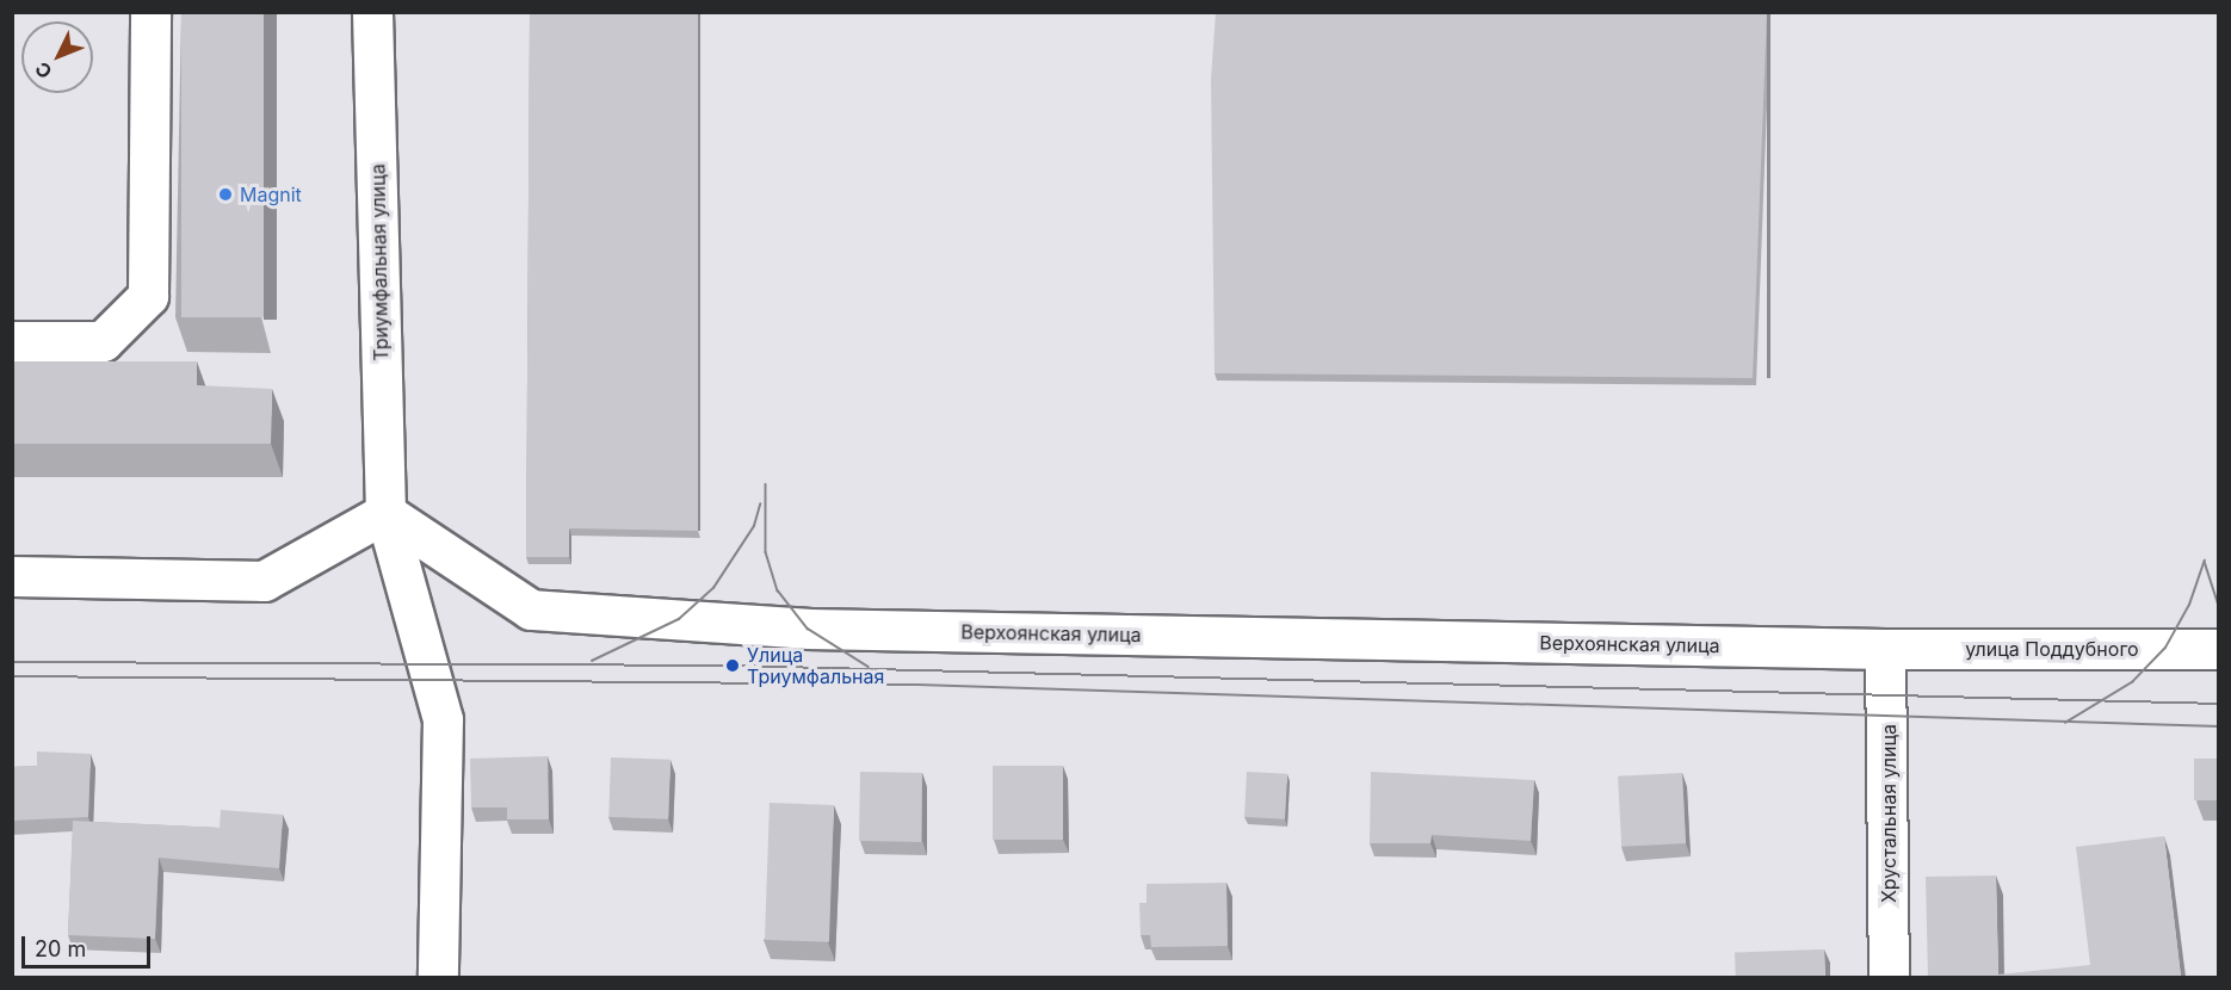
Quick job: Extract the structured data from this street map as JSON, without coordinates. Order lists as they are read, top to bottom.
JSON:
{
  "streets": {
    "street": [
      "Триумфальная улица",
      "Верхоянская улица",
      "улица Поддубного",
      "Хрустальная улица"
    ]
  },
  "crossings": [
    ["Триумфальная улица", "Верхоянская улица"],
    ["Верхоянская улица", "улица Поддубного"],
    ["Верхоянская улица", "Хрустальная улица"],
    ["улица Поддубного", "Хрустальная улица"]
  ],
  "places": ["Magnit", "Улица Триумфальная"],
  "scale_bar": "20 m",
  "north": "bottom left"
}
